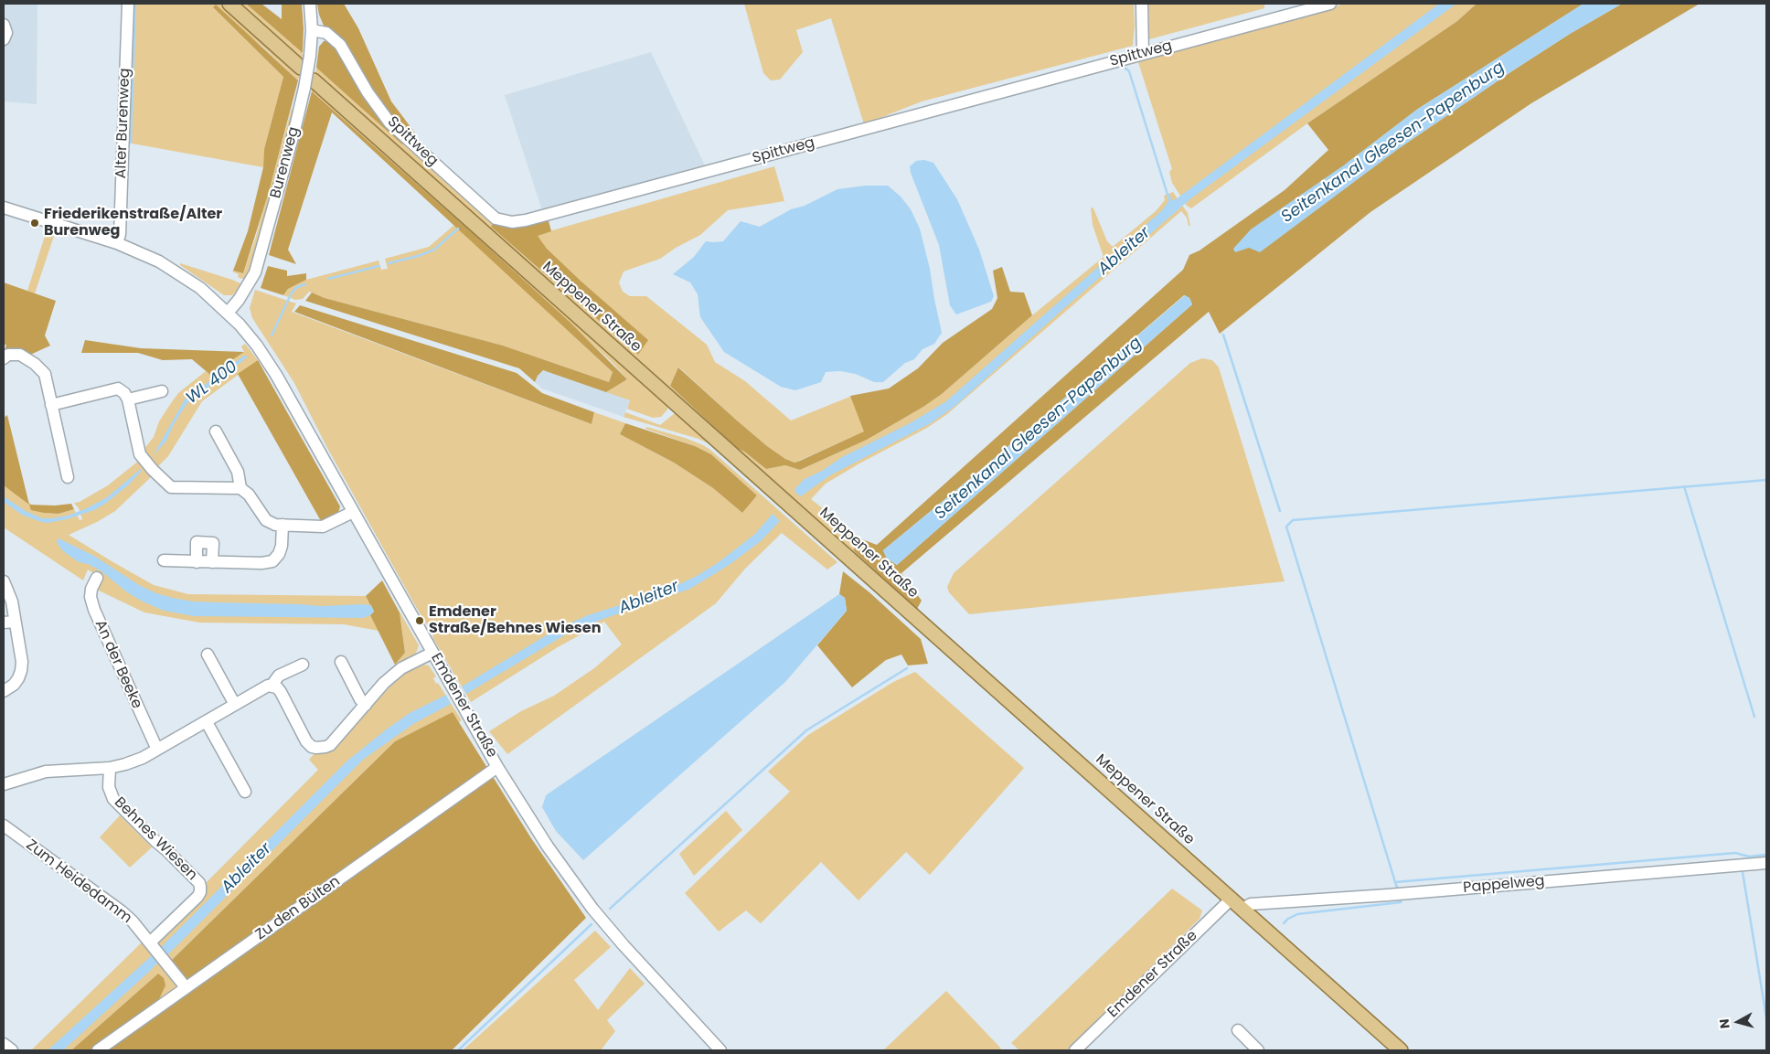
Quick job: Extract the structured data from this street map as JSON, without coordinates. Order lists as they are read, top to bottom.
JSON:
{
  "streets": {
    "main road": ["Meppener Straße"],
    "street": [
      "Spittweg",
      "Alter Burenweg",
      "Burenweg",
      "An der Beeke",
      "Emdener Straße",
      "Behnes Wiesen",
      "Zum Heidedamm",
      "Pappelweg",
      "Zu den Bülten"
    ]
  },
  "crossings": [
    ["Spittweg", "Burenweg"],
    ["Alter Burenweg", "Emdener Straße"],
    ["Burenweg", "Meppener Straße"],
    ["Burenweg", "Emdener Straße"],
    ["Meppener Straße", "Emdener Straße"],
    ["Meppener Straße", "Pappelweg"],
    ["Emdener Straße", "Zu den Bülten"],
    ["Behnes Wiesen", "Zum Heidedamm"],
    ["Zum Heidedamm", "Zu den Bülten"]
  ],
  "water": ["Seitenkanal Gleesen-Papenburg", "Ableiter", "WL 400"],
  "places": ["Friederikenstraße/Alter Burenweg", "Emdener Straße/Behnes Wiesen"],
  "north": "left"
}
